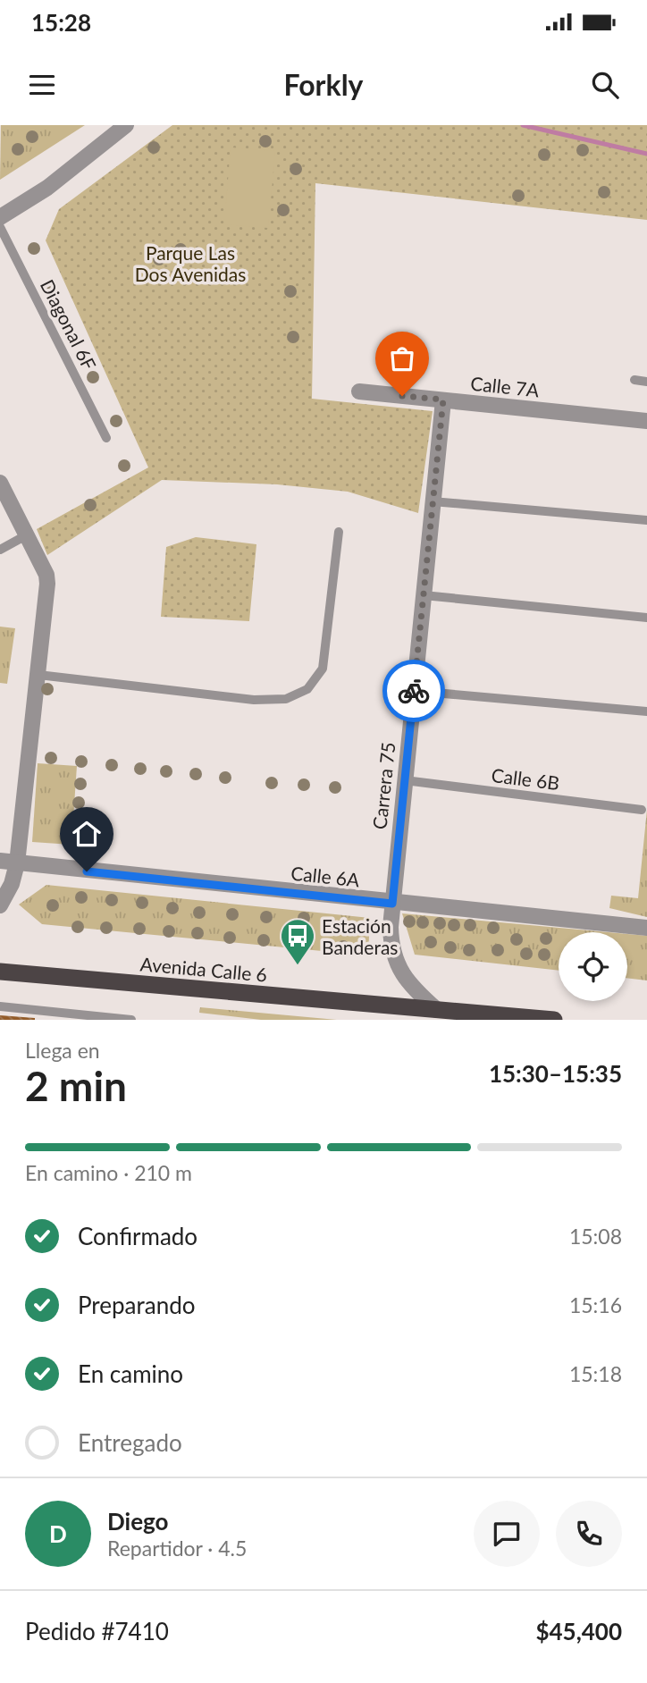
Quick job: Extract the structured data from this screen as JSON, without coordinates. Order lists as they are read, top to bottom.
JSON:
{
  "streets": {
    "highway": ["Avenida Calle 6"],
    "street": ["Calle 7A", "Carrera 75", "Calle 6A"],
    "lane": ["Diagonal 6F", "Calle 6B"]
  },
  "crossings": [
    ["Calle 7A", "Carrera 75"],
    ["Calle 6B", "Carrera 75"],
    ["Carrera 75", "Calle 6A"],
    ["Carrera 75", "Avenida Calle 6"]
  ],
  "parks": ["Parque Las Dos Avenidas"],
  "places": {
    "bus stop": ["Estación Banderas"]
  },
  "page": {
    "status": "15:28",
    "header": "Forkly",
    "heading": ["2 min", "Llega en", "15:30–15:35"],
    "panel": [
      "Diego",
      "Repartidor · 4.5",
      "Pedido #7410",
      "$45,400"
    ],
    "bar": "En camino · 210 m",
    "list": [
      ["Confirmado", "15:08"],
      ["Preparando", "15:16"],
      ["En camino", "15:18"],
      "Entregado"
    ],
    "round": "D"
  }
}
